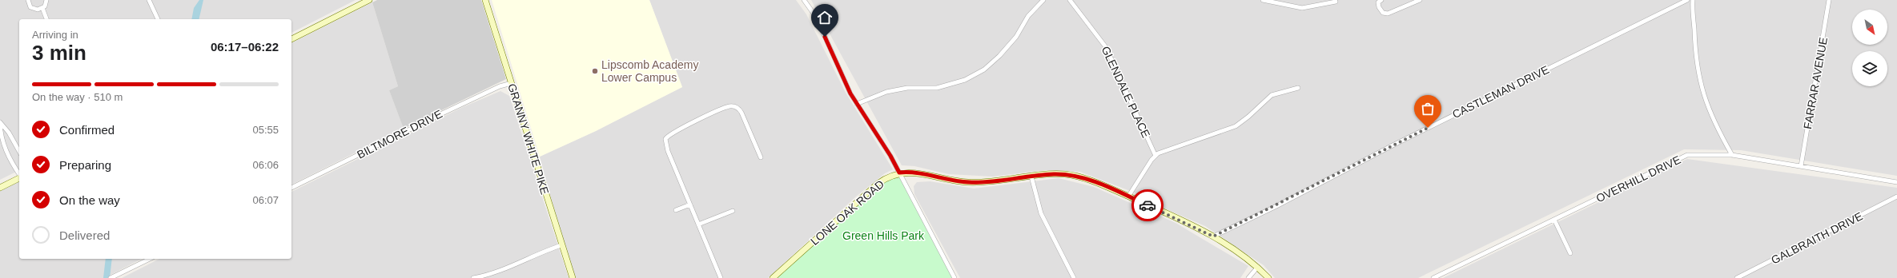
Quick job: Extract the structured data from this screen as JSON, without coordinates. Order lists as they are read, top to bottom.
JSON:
{
  "streets": {
    "street": [
      "FARRAR AVENUE",
      "GLENDALE PLACE",
      "CASTLEMAN DRIVE",
      "BILTMORE DRIVE",
      "GRANNY WHITE PIKE",
      "OVERHILL DRIVE",
      "LONE OAK ROAD",
      "GALBRAITH DRIVE"
    ]
  },
  "crossings": [
    ["FARRAR AVENUE", "OVERHILL DRIVE"],
    ["CASTLEMAN DRIVE", "LONE OAK ROAD"],
    ["BILTMORE DRIVE", "GRANNY WHITE PIKE"]
  ],
  "parks": ["Green Hills Park"],
  "places": ["Lipscomb Academy Lower Campus"],
  "north": "bottom right",
  "page": {
    "heading": ["3 min", "Arriving in", "06:17–06:22"],
    "bar": "On the way · 510 m",
    "list": [
      ["Confirmed", "05:55"],
      ["Preparing", "06:06"],
      ["On the way", "06:07"],
      "Delivered"
    ]
  }
}
